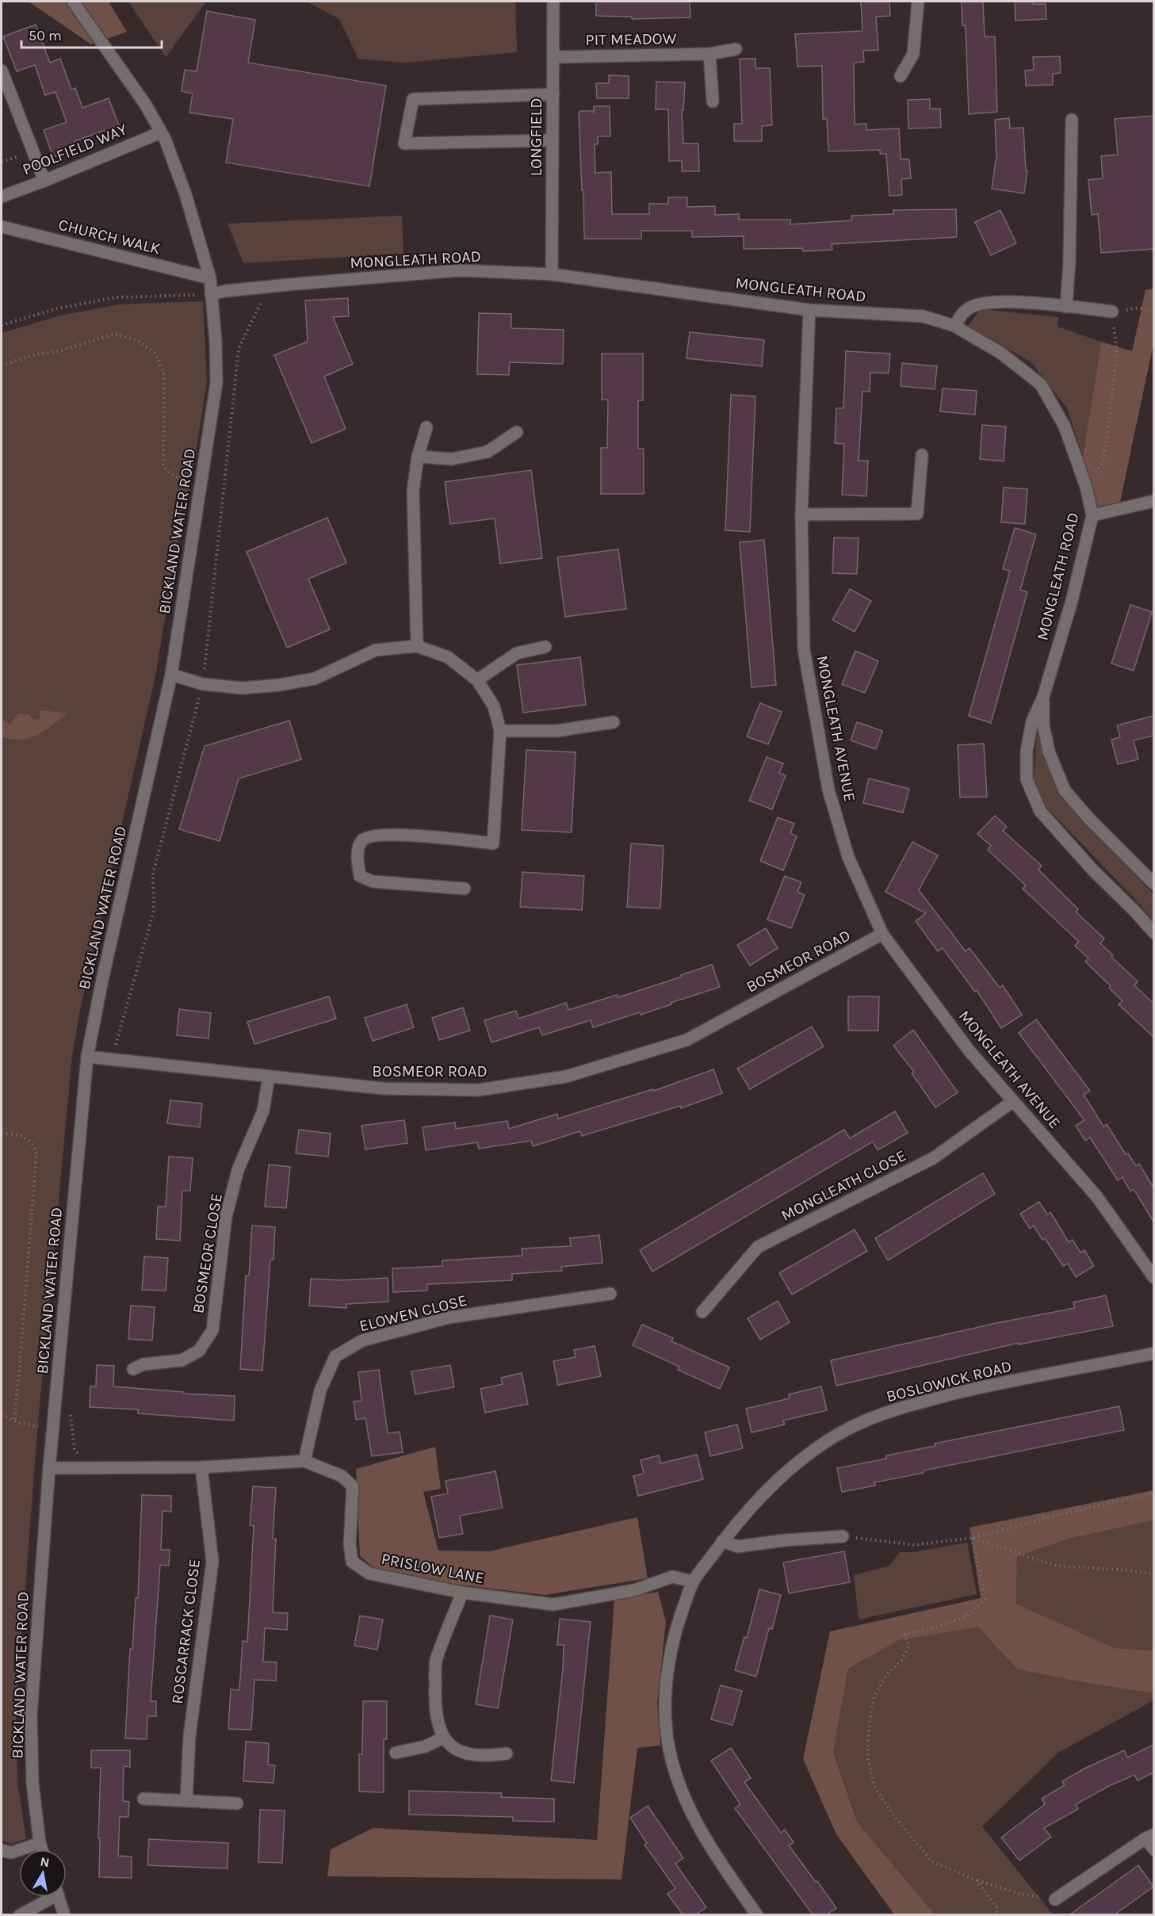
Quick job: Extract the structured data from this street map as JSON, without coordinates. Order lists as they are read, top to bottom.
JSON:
{
  "streets": {
    "street": [
      "PIT MEADOW",
      "LONGFIELD",
      "POOLFIELD WAY",
      "CHURCH WALK",
      "MONGLEATH ROAD",
      "BICKLAND WATER ROAD",
      "MONGLEATH AVENUE",
      "BOSMEOR ROAD",
      "MONGLEATH CLOSE",
      "BOSMEOR CLOSE",
      "ELOWEN CLOSE",
      "BOSLOWICK ROAD",
      "PRISLOW LANE",
      "ROSCARRACK CLOSE"
    ]
  },
  "crossings": [
    ["PIT MEADOW", "LONGFIELD"],
    ["LONGFIELD", "MONGLEATH ROAD"],
    ["POOLFIELD WAY", "BICKLAND WATER ROAD"],
    ["CHURCH WALK", "BICKLAND WATER ROAD"],
    ["MONGLEATH ROAD", "BICKLAND WATER ROAD"],
    ["MONGLEATH ROAD", "MONGLEATH AVENUE"],
    ["BICKLAND WATER ROAD", "BOSMEOR ROAD"],
    ["BICKLAND WATER ROAD", "PRISLOW LANE"],
    ["MONGLEATH AVENUE", "BOSMEOR ROAD"],
    ["MONGLEATH AVENUE", "MONGLEATH CLOSE"],
    ["BOSMEOR ROAD", "BOSMEOR CLOSE"],
    ["ELOWEN CLOSE", "PRISLOW LANE"],
    ["BOSLOWICK ROAD", "PRISLOW LANE"],
    ["PRISLOW LANE", "ROSCARRACK CLOSE"]
  ],
  "scale_bar": "50 m",
  "north": "top"
}
